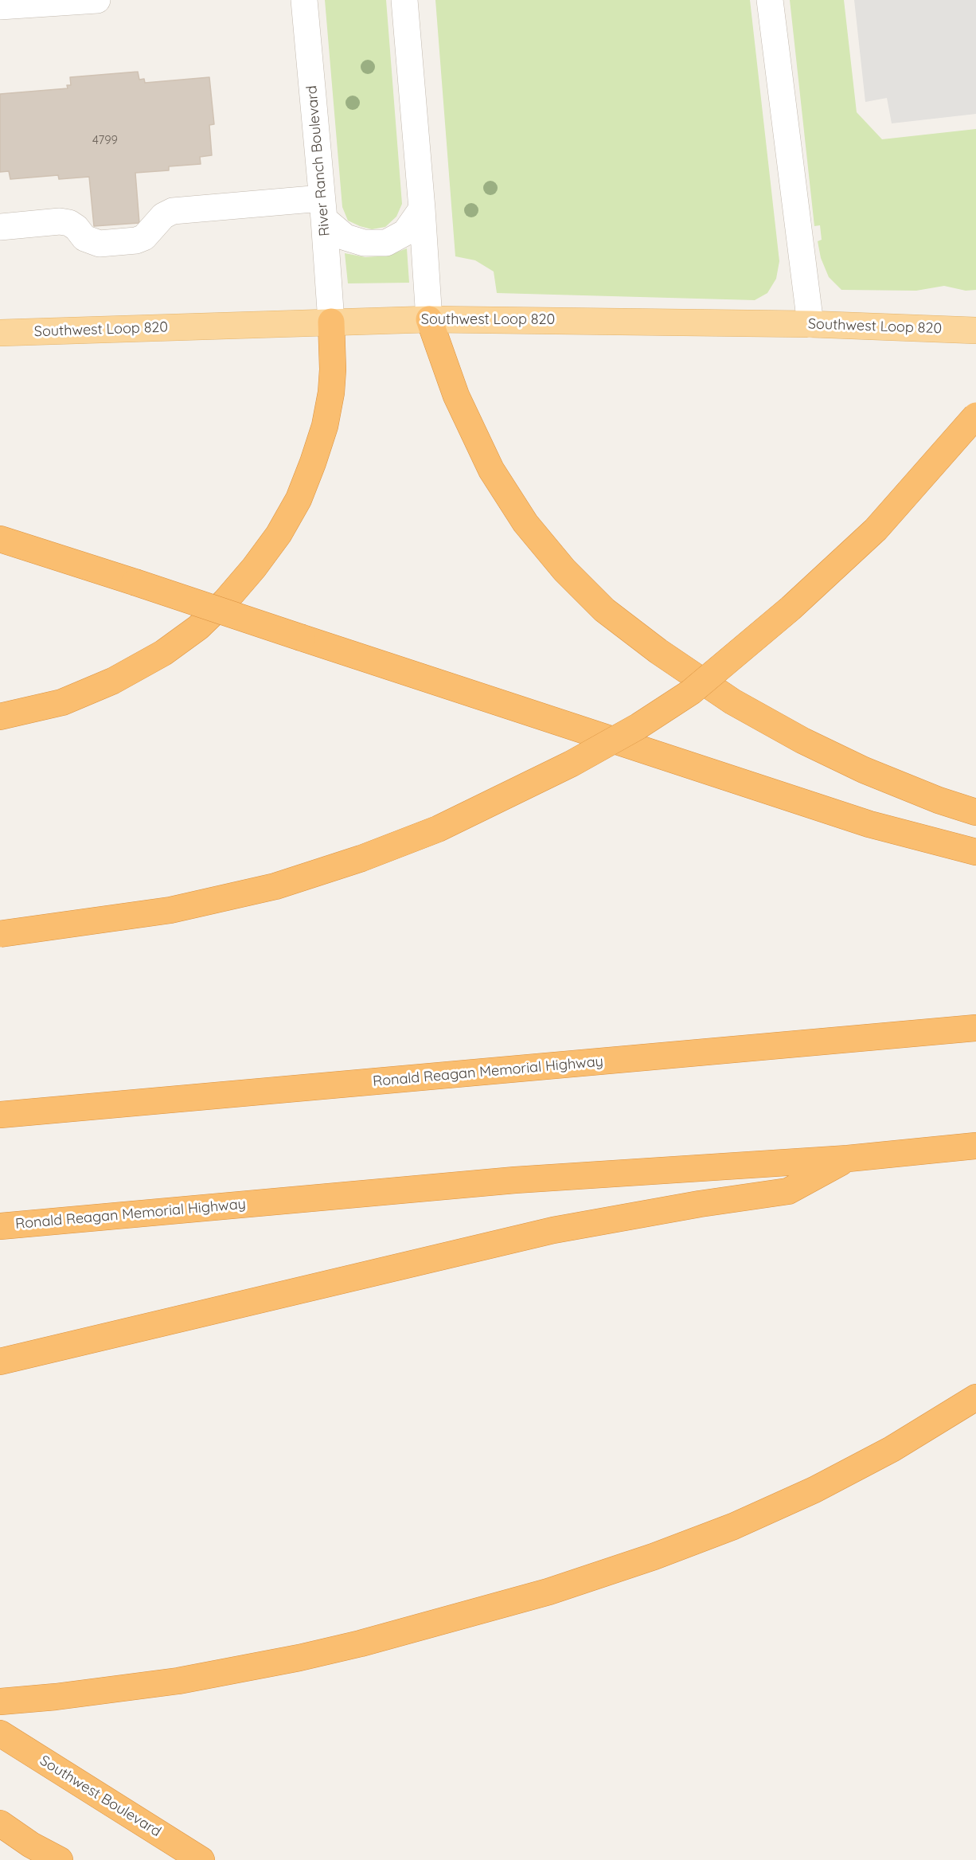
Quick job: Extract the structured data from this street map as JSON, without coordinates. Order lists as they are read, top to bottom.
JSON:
{
  "streets": {
    "highway": ["Ronald Reagan Memorial Highway", "Southwest Boulevard"],
    "main road": ["Southwest Loop 820"],
    "street": ["River Ranch Boulevard"]
  },
  "crossings": [
    ["River Ranch Boulevard", "Southwest Loop 820"]
  ],
  "house_numbers": ["4799"]
}
